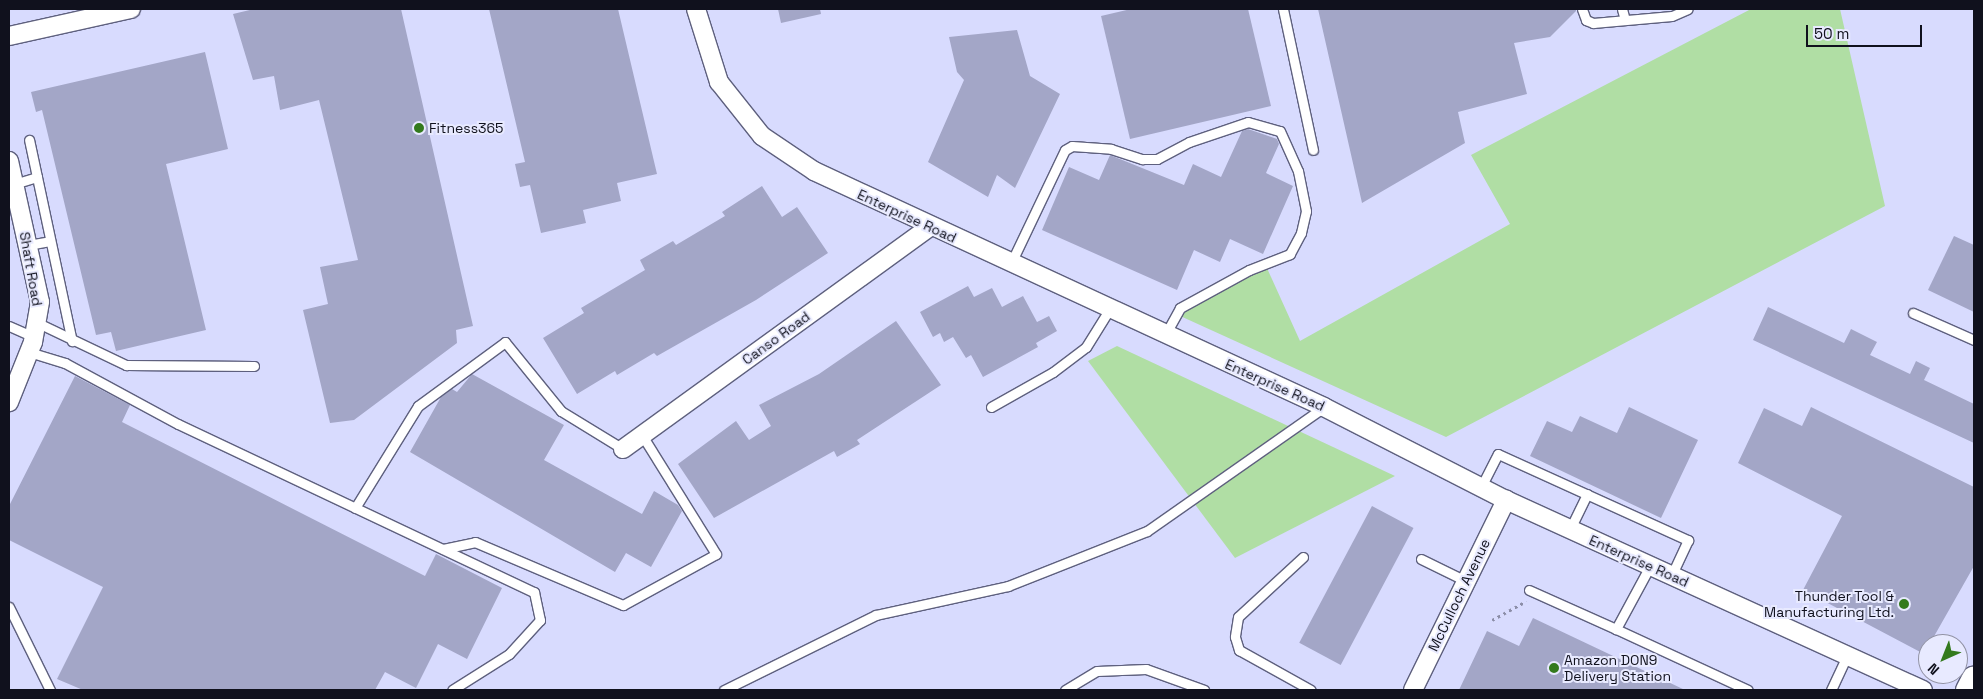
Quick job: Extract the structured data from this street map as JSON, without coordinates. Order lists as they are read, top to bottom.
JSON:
{
  "streets": {
    "street": [
      "Enterprise Road",
      "Shaft Road",
      "Canso Road",
      "McCulloch Avenue"
    ]
  },
  "crossings": [
    ["Enterprise Road", "Canso Road"],
    ["Enterprise Road", "McCulloch Avenue"]
  ],
  "places": ["Fitness365", "Thunder Tool & Manufacturing Ltd.", "Amazon DON9 Delivery Station"],
  "scale_bar": "50 m",
  "north": "bottom left"
}
